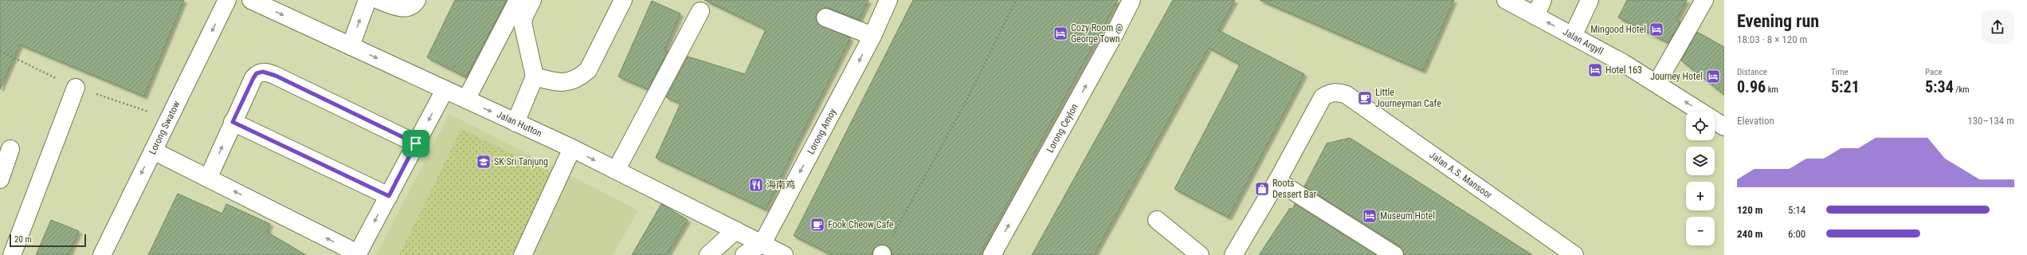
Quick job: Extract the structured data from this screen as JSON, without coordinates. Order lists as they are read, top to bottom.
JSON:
{
  "streets": {
    "street": [
      "Jalan Argyll",
      "Jalan Hutton",
      "Lorong Swatow",
      "Lorong Ceylon",
      "Lorong Amoy",
      "Jalan A.S. Mansoor"
    ]
  },
  "crossings": [
    ["Jalan Hutton", "Lorong Amoy"]
  ],
  "one_way": ["Jalan Argyll", "Lorong Ceylon", "Lorong Amoy"],
  "places": {
    "hotel": [
      "Mingood Hotel",
      "Cozy Room @ George Town",
      "Hotel 163",
      "Journey Hotel",
      "Museum Hotel"
    ],
    "cafe": ["Little Journeyman Cafe", "Fook Cheow Cafe"],
    "school or university": ["SK Sri Tanjung"],
    "restaurant": ["海南鸡"],
    "shop": ["Roots Dessert Bar"]
  },
  "scale_bar": "20 m",
  "page": {
    "heading": ["Evening run", "18:03 · 8 × 120 m"],
    "stats": [
      ["Distance", "0.96 km"],
      ["Time", "5:21"],
      ["Pace", "5:34 /km"]
    ],
    "chart": ["Elevation", "130–134 m"],
    "map_buttons": ["+", "−"],
    "list": [
      {
        "name": "120 m",
        "note": "5:14"
      },
      {
        "name": "240 m",
        "note": "6:00"
      }
    ],
    "scale": "20 m"
  }
}
